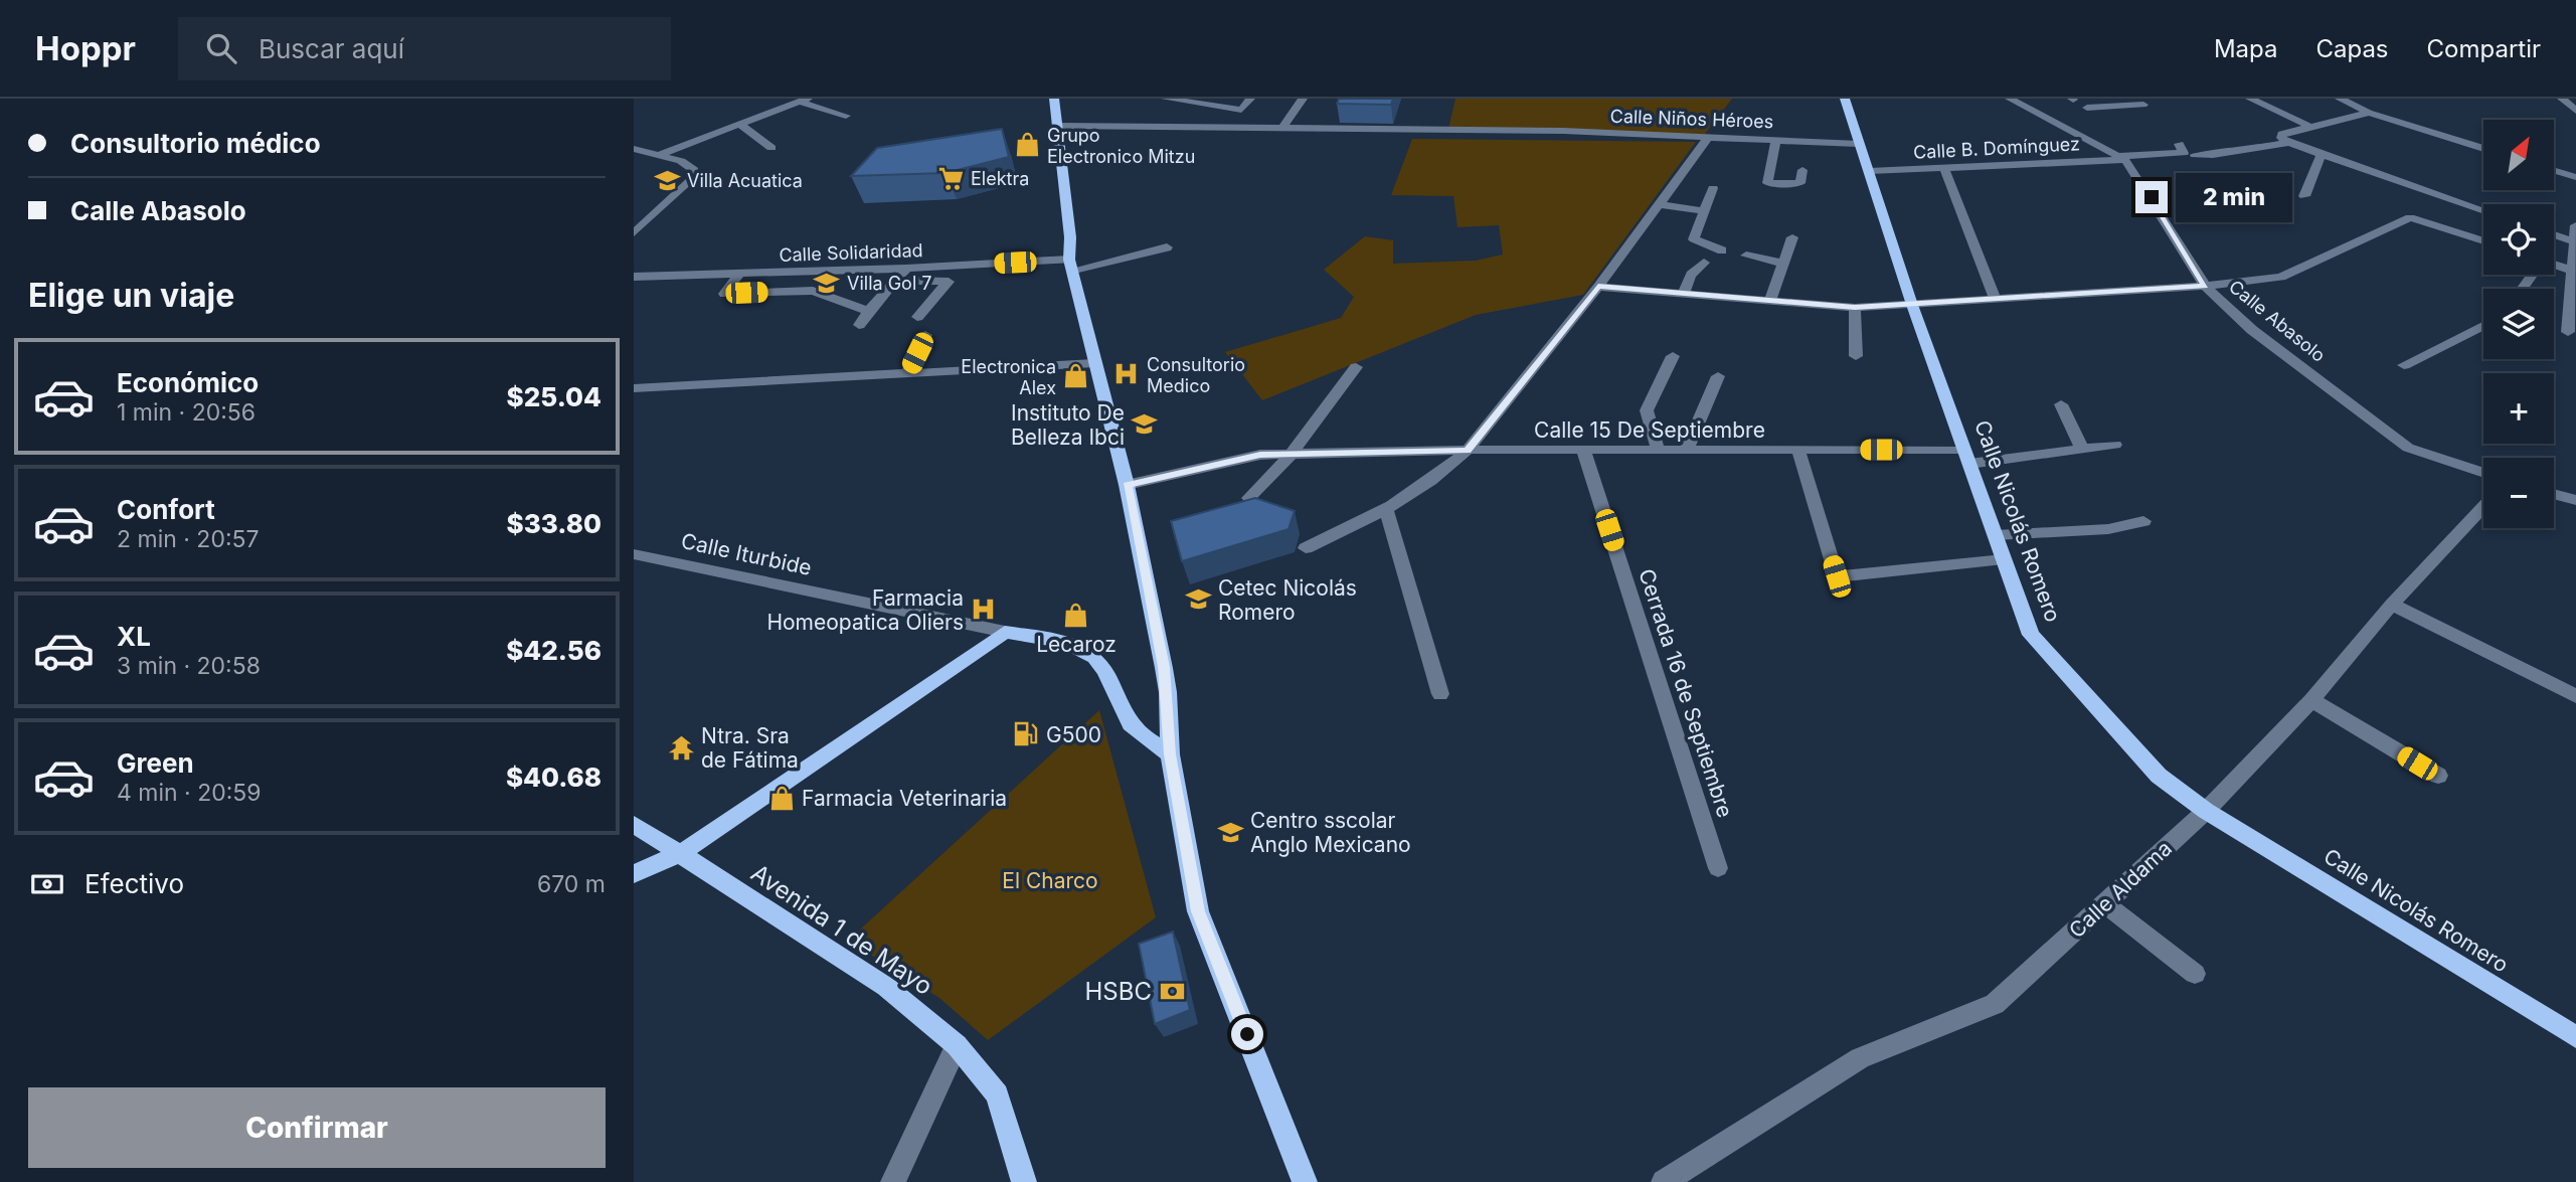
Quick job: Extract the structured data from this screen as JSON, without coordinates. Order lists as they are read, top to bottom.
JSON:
{
  "streets": {
    "main road": ["Calle Nicolás Romero", "Calle Iturbide", "Avenida 1 de Mayo"],
    "street": [
      "Calle Niños Héroes",
      "Calle B. Domínguez",
      "Calle Solidaridad",
      "Calle Abasolo",
      "Calle 15 De Septiembre",
      "Cerrada 16 de Septiembre",
      "Calle Aldama"
    ]
  },
  "crossings": [
    ["Calle Niños Héroes", "Calle Nicolás Romero"],
    ["Calle B. Domínguez", "Calle Abasolo"],
    ["Calle B. Domínguez", "Calle Nicolás Romero"],
    ["Calle 15 De Septiembre", "Calle Nicolás Romero"],
    ["Calle 15 De Septiembre", "Cerrada 16 de Septiembre"],
    ["Calle Nicolás Romero", "Calle Aldama"]
  ],
  "parks": ["El Charco"],
  "places": {
    "shop": [
      "Grupo Electronico Mitzu",
      "Electronica Alex",
      "Lecaroz",
      "Farmacia Veterinaria"
    ],
    "supermarket": ["Elektra"],
    "school or university": [
      "Villa Acuatica",
      "Villa Gol 7",
      "Instituto De Belleza Ibci",
      "Cetec Nicolás Romero",
      "Centro sscolar Anglo Mexicano"
    ],
    "hospital": ["Consultorio Medico", "Farmacia Homeopatica Oliers"],
    "fuel station": ["G500"],
    "temple": ["Ntra. Sra de Fátima"],
    "bank": ["HSBC"]
  },
  "north": "top right",
  "page": {
    "header": "Hoppr",
    "search": "Buscar aquí",
    "nav": ["Mapa", "Capas", "Compartir"],
    "banner": ["Consultorio médico", "Calle Abasolo"],
    "map_buttons": ["+", "−"],
    "bubble": "2 min",
    "heading": "Elige un viaje",
    "list": [
      {
        "name": "Económico",
        "note": "1 min · 20:56",
        "value": "$25.04"
      },
      {
        "name": "Confort",
        "note": "2 min · 20:57",
        "value": "$33.80"
      },
      {
        "name": "XL",
        "note": "3 min · 20:58",
        "value": "$42.56"
      },
      {
        "name": "Green",
        "note": "4 min · 20:59",
        "value": "$40.68"
      }
    ],
    "pay": ["Efectivo", "670 m"],
    "buttons": "Confirmar"
  }
}
